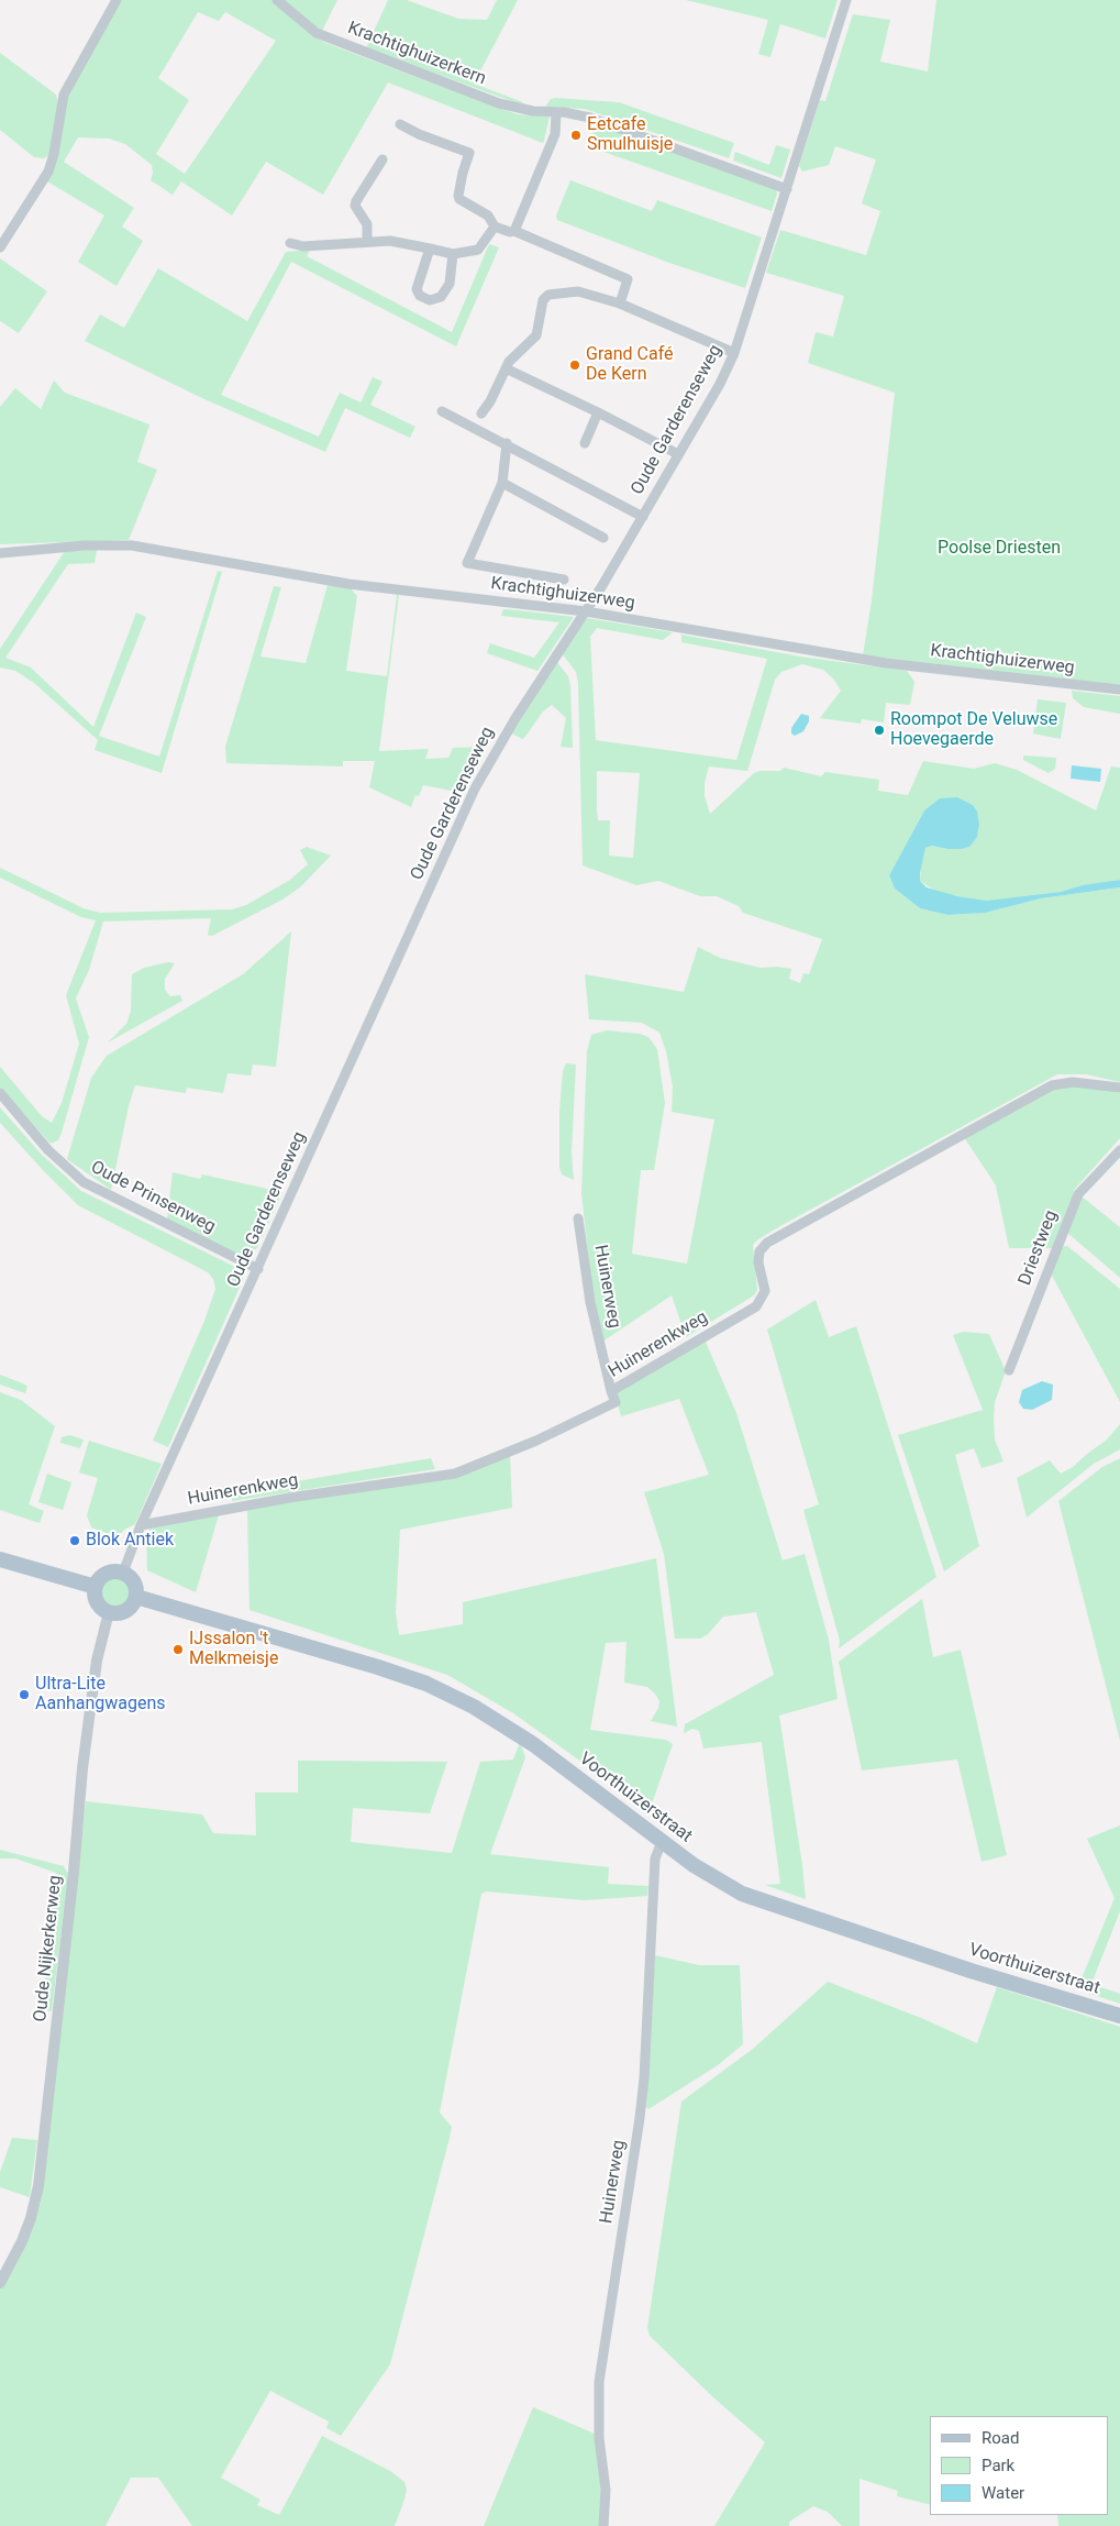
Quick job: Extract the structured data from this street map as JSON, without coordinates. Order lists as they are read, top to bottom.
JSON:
{
  "streets": {
    "main road": ["Voorthuizerstraat"],
    "street": [
      "Krachtighuizerkern",
      "Oude Garderenseweg",
      "Krachtighuizerweg",
      "Oude Prinsenweg",
      "Driestweg",
      "Huinerweg",
      "Huinerenkweg",
      "Oude Nijkerkerweg"
    ]
  },
  "crossings": [
    ["Krachtighuizerkern", "Oude Garderenseweg"],
    ["Oude Garderenseweg", "Krachtighuizerweg"],
    ["Oude Garderenseweg", "Oude Prinsenweg"],
    ["Oude Garderenseweg", "Huinerenkweg"],
    ["Oude Garderenseweg", "Voorthuizerstraat"],
    ["Oude Garderenseweg", "Oude Nijkerkerweg"],
    ["Huinerweg", "Huinerenkweg"],
    ["Huinerweg", "Voorthuizerstraat"],
    ["Voorthuizerstraat", "Oude Nijkerkerweg"]
  ],
  "parks": ["Poolse Driesten"],
  "places": [
    "Eetcafe Smulhuisje",
    "Grand Café De Kern",
    "Roompot De Veluwse Hoevegaerde",
    "Blok Antiek",
    "IJssalon 't Melkmeisje",
    "Ultra-Lite Aanhangwagens"
  ],
  "legend": ["Road", "Park", "Water"]
}
